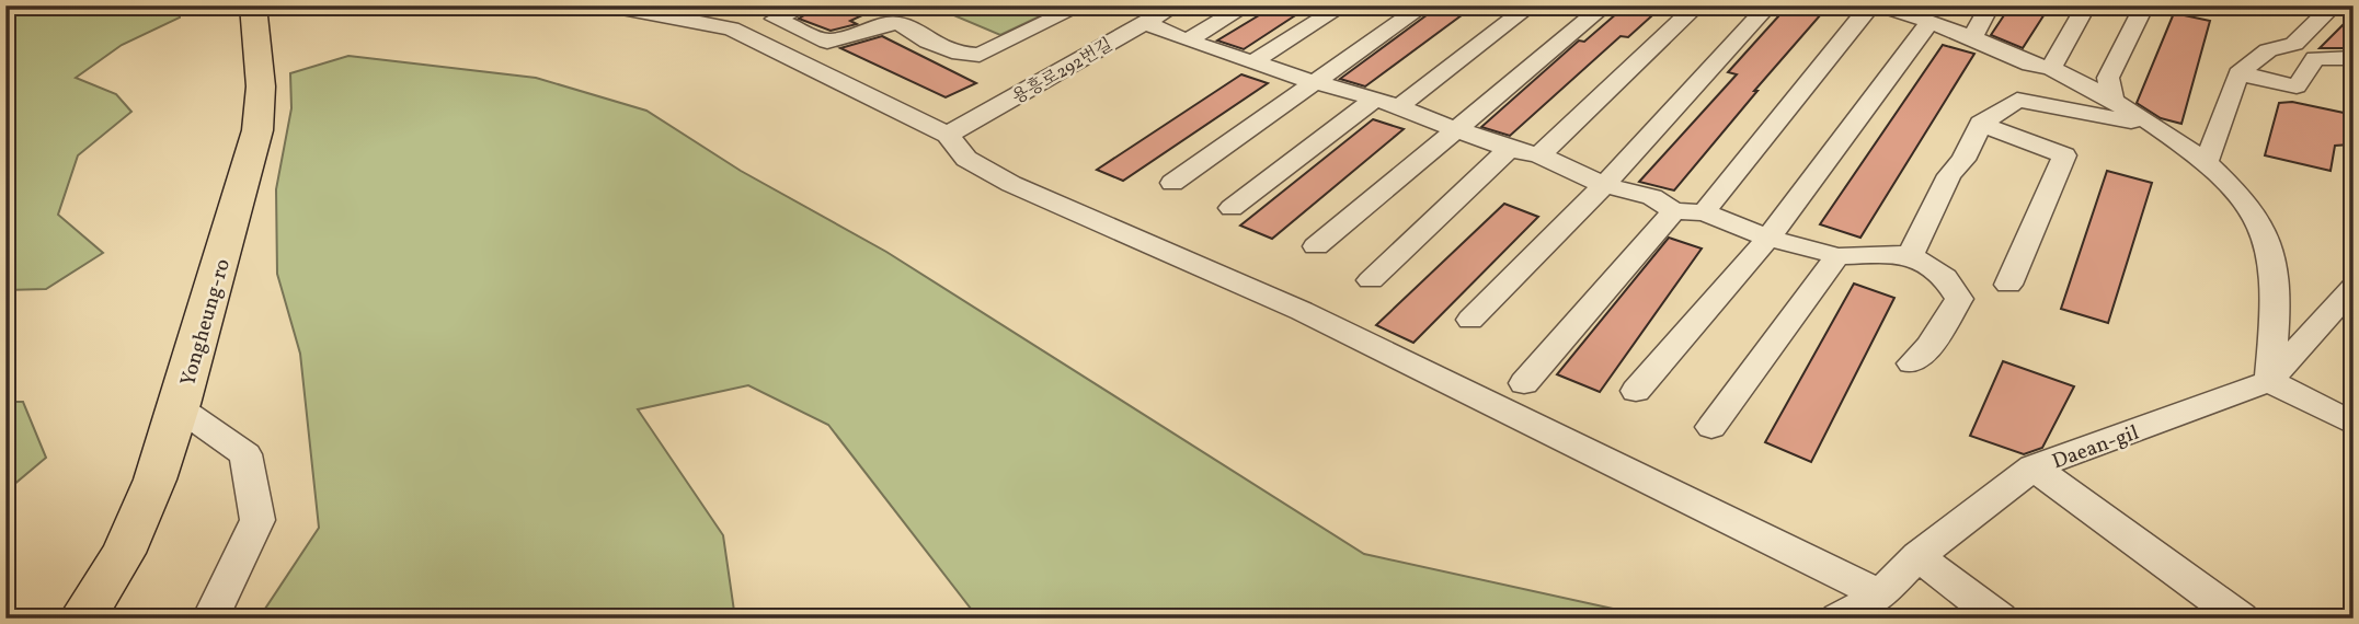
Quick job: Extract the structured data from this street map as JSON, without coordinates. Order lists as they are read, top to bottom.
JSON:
{
  "streets": {
    "main road": ["Yongheung-ro"],
    "street": ["용흥로292번길", "Daean-gil"]
  }
}
